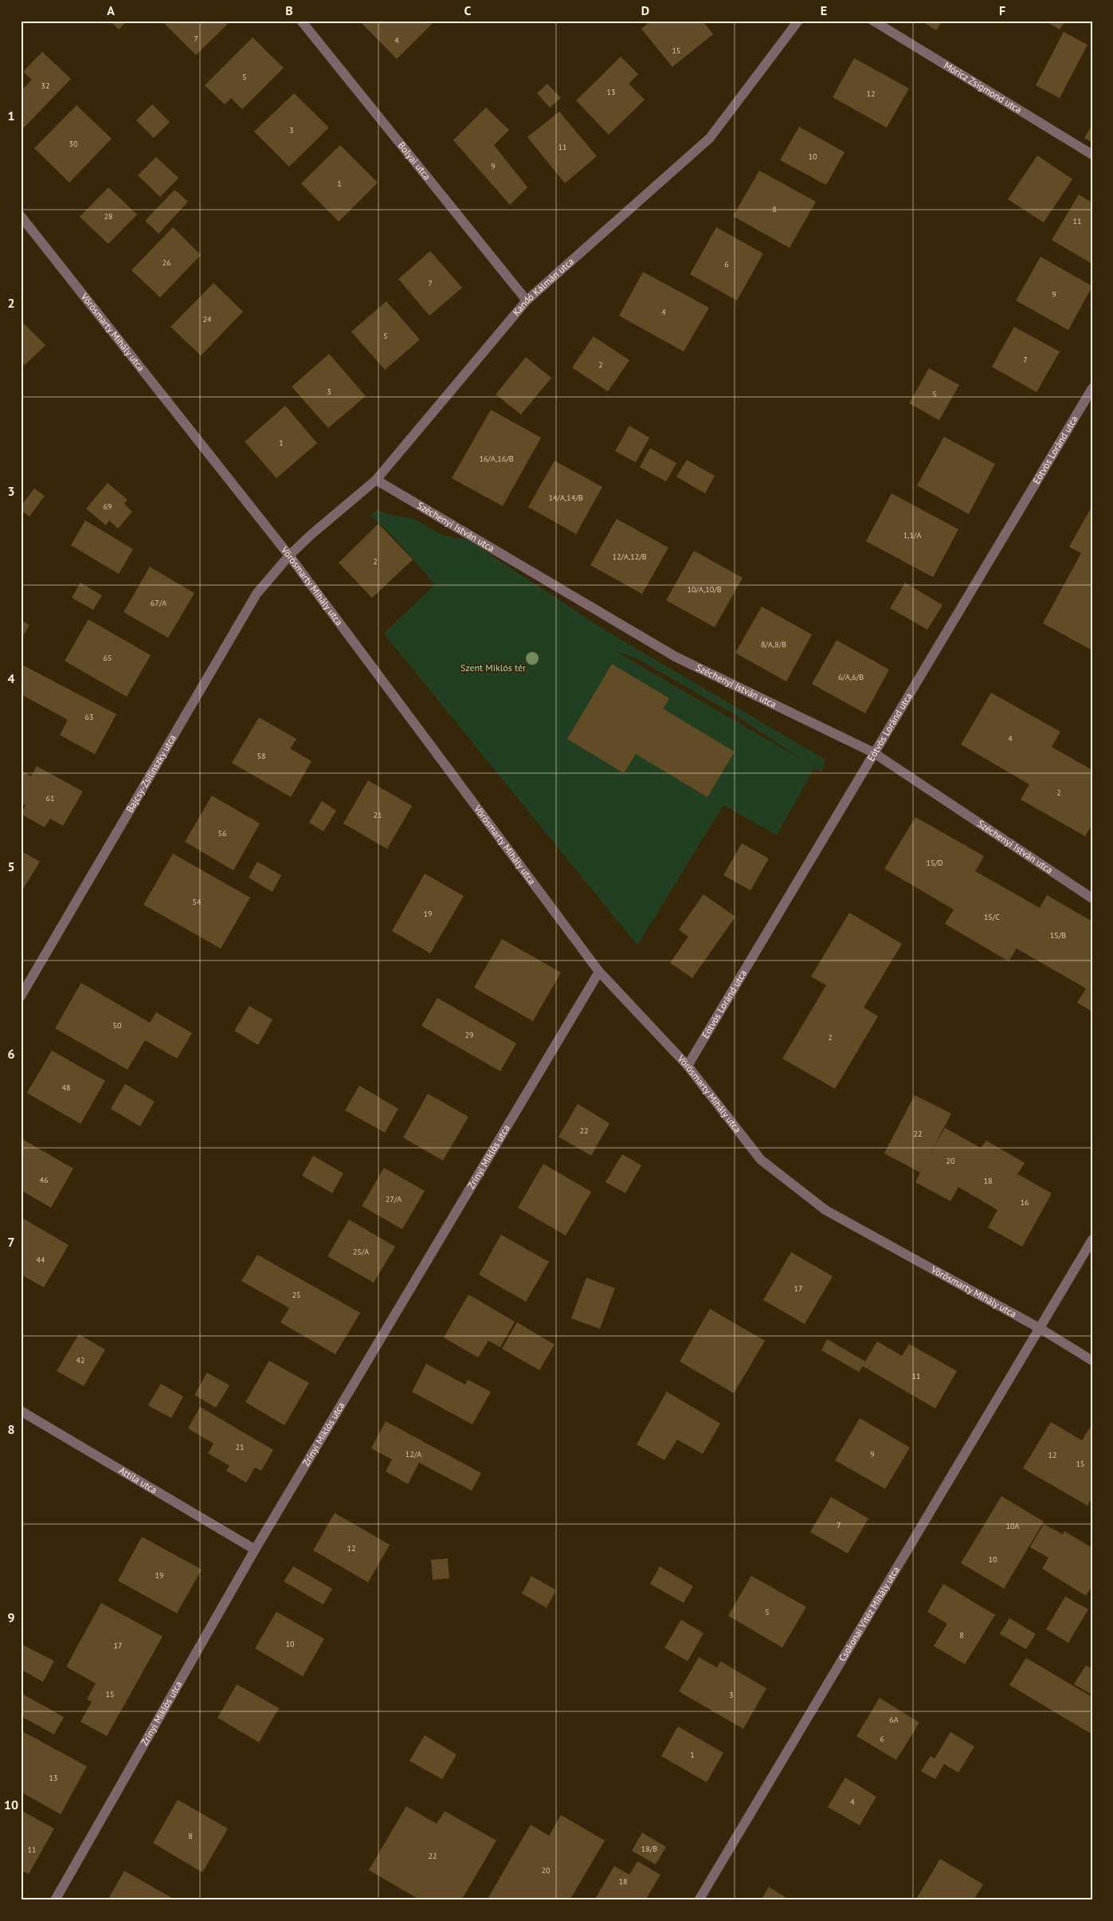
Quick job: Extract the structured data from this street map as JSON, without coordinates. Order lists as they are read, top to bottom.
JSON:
{
  "streets": {
    "street": [
      "Móricz Zsigmond utca",
      "Bolyai utca",
      "Kandó Kálmán utca",
      "Vörösmarty Mihály utca",
      "Eötvös Loránd utca",
      "Széchenyi István utca",
      "Bajcsy-Zsilinszky utca",
      "Zrínyi Miklós utca",
      "Attila utca",
      "Csokonai Vitéz Mihály utca"
    ]
  },
  "crossings": [
    ["Bolyai utca", "Kandó Kálmán utca"],
    ["Kandó Kálmán utca", "Vörösmarty Mihály utca"],
    ["Kandó Kálmán utca", "Széchenyi István utca"],
    ["Kandó Kálmán utca", "Bajcsy-Zsilinszky utca"],
    ["Vörösmarty Mihály utca", "Eötvös Loránd utca"],
    ["Vörösmarty Mihály utca", "Bajcsy-Zsilinszky utca"],
    ["Vörösmarty Mihály utca", "Zrínyi Miklós utca"],
    ["Vörösmarty Mihály utca", "Csokonai Vitéz Mihály utca"],
    ["Eötvös Loránd utca", "Széchenyi István utca"],
    ["Zrínyi Miklós utca", "Attila utca"]
  ],
  "parks": ["Szent Miklós tér"],
  "house_numbers": [
    "7",
    "4",
    "15",
    "5",
    "32",
    "13",
    "12",
    "3",
    "30",
    "11",
    "10",
    "9",
    "1",
    "8",
    "28",
    "11",
    "26",
    "6",
    "7",
    "9",
    "4",
    "24",
    "5",
    "7",
    "2",
    "3",
    "5",
    "1",
    "16/A,16/B",
    "14/A,14/B",
    "69",
    "1,1/A",
    "12/A,12/B",
    "2",
    "10/A,10/B",
    "67/A",
    "8/A,8/B",
    "65",
    "6/A,6/B",
    "63",
    "4",
    "58",
    "2",
    "61",
    "21",
    "56",
    "15/D",
    "54",
    "19",
    "15/C",
    "15/B",
    "50",
    "29",
    "2",
    "48",
    "22",
    "22",
    "20",
    "46",
    "18",
    "27/A",
    "16",
    "25/A",
    "44",
    "17",
    "25",
    "42",
    "11",
    "21",
    "12/A",
    "9",
    "12",
    "15",
    "7",
    "10A",
    "12",
    "10",
    "19",
    "5",
    "8",
    "10",
    "17",
    "15",
    "3",
    "6A",
    "6",
    "1",
    "13",
    "4",
    "8",
    "18/B",
    "11",
    "22",
    "20",
    "18"
  ],
  "grid": {
    "columns": [
      "A",
      "B",
      "C",
      "D",
      "E",
      "F"
    ],
    "rows": [
      "1",
      "2",
      "3",
      "4",
      "5",
      "6",
      "7",
      "8",
      "9",
      "10"
    ]
  }
}
